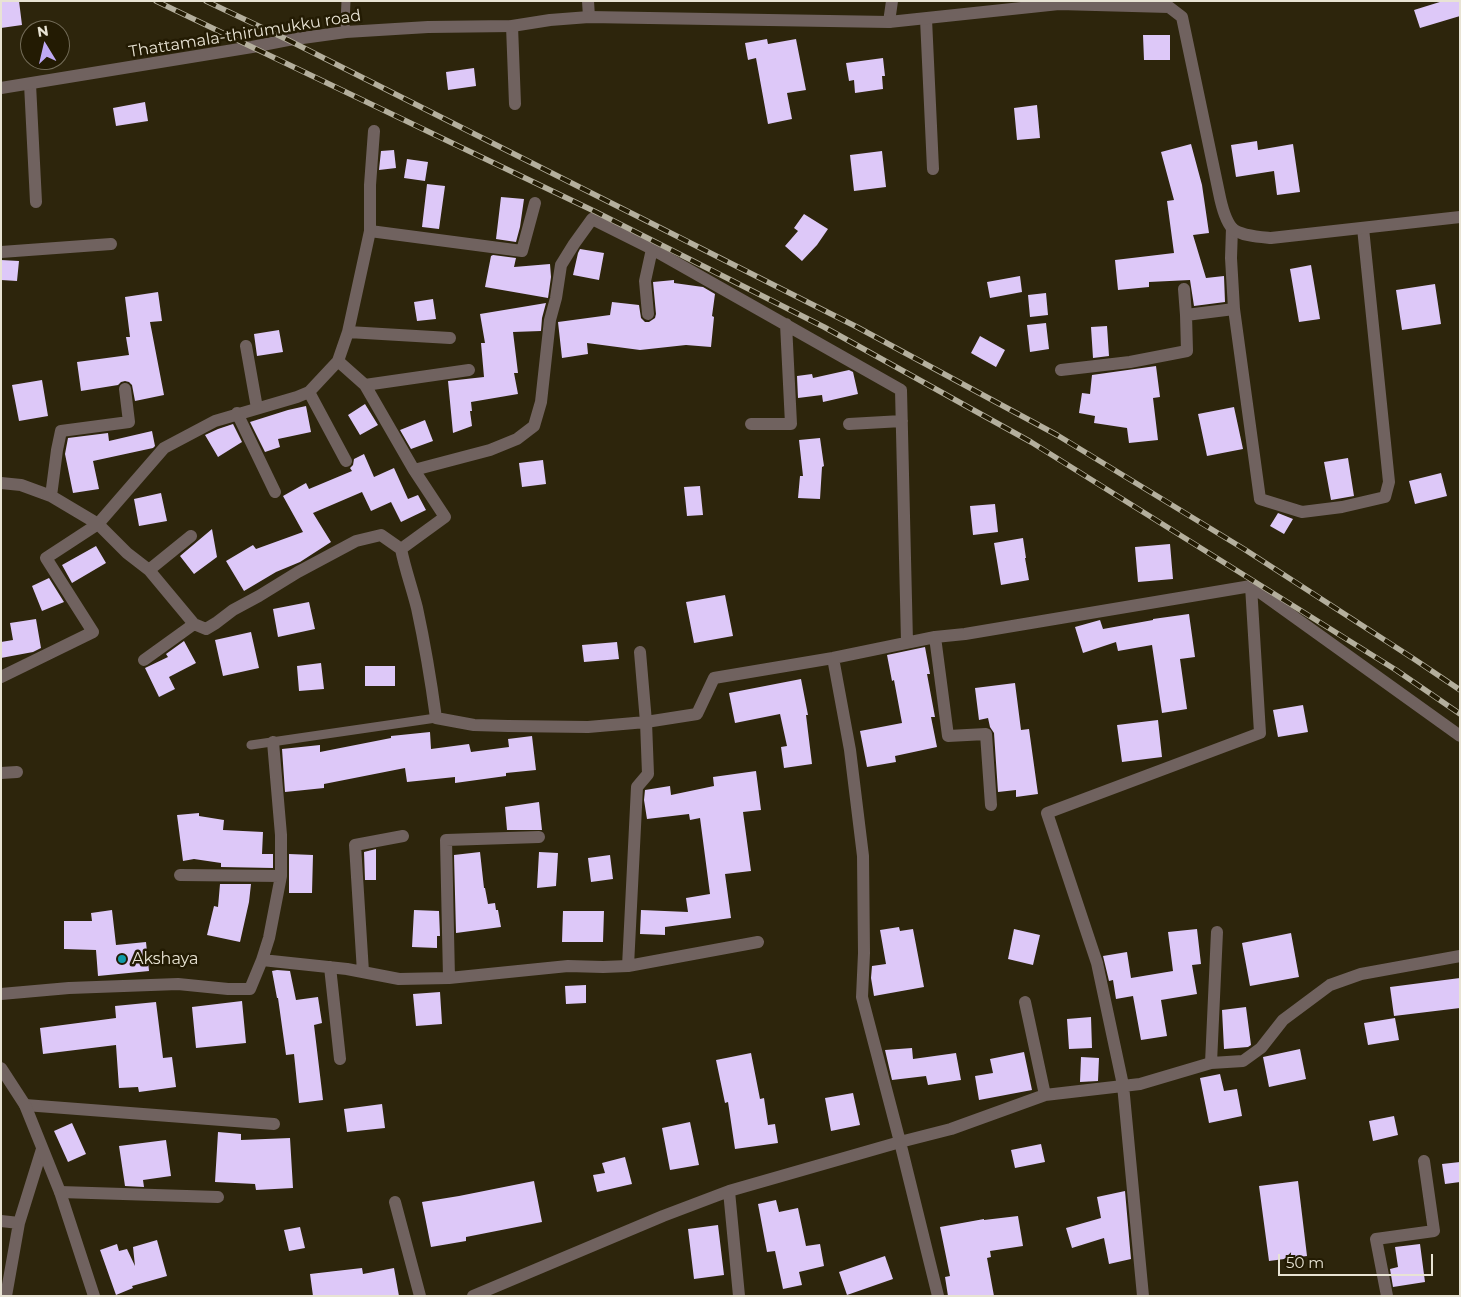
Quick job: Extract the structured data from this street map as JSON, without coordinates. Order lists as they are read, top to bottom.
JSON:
{
  "streets": {
    "street": ["Thattamala-thirumukku road"]
  },
  "places": ["Akshaya"],
  "scale_bar": "50 m",
  "north": "top"
}
